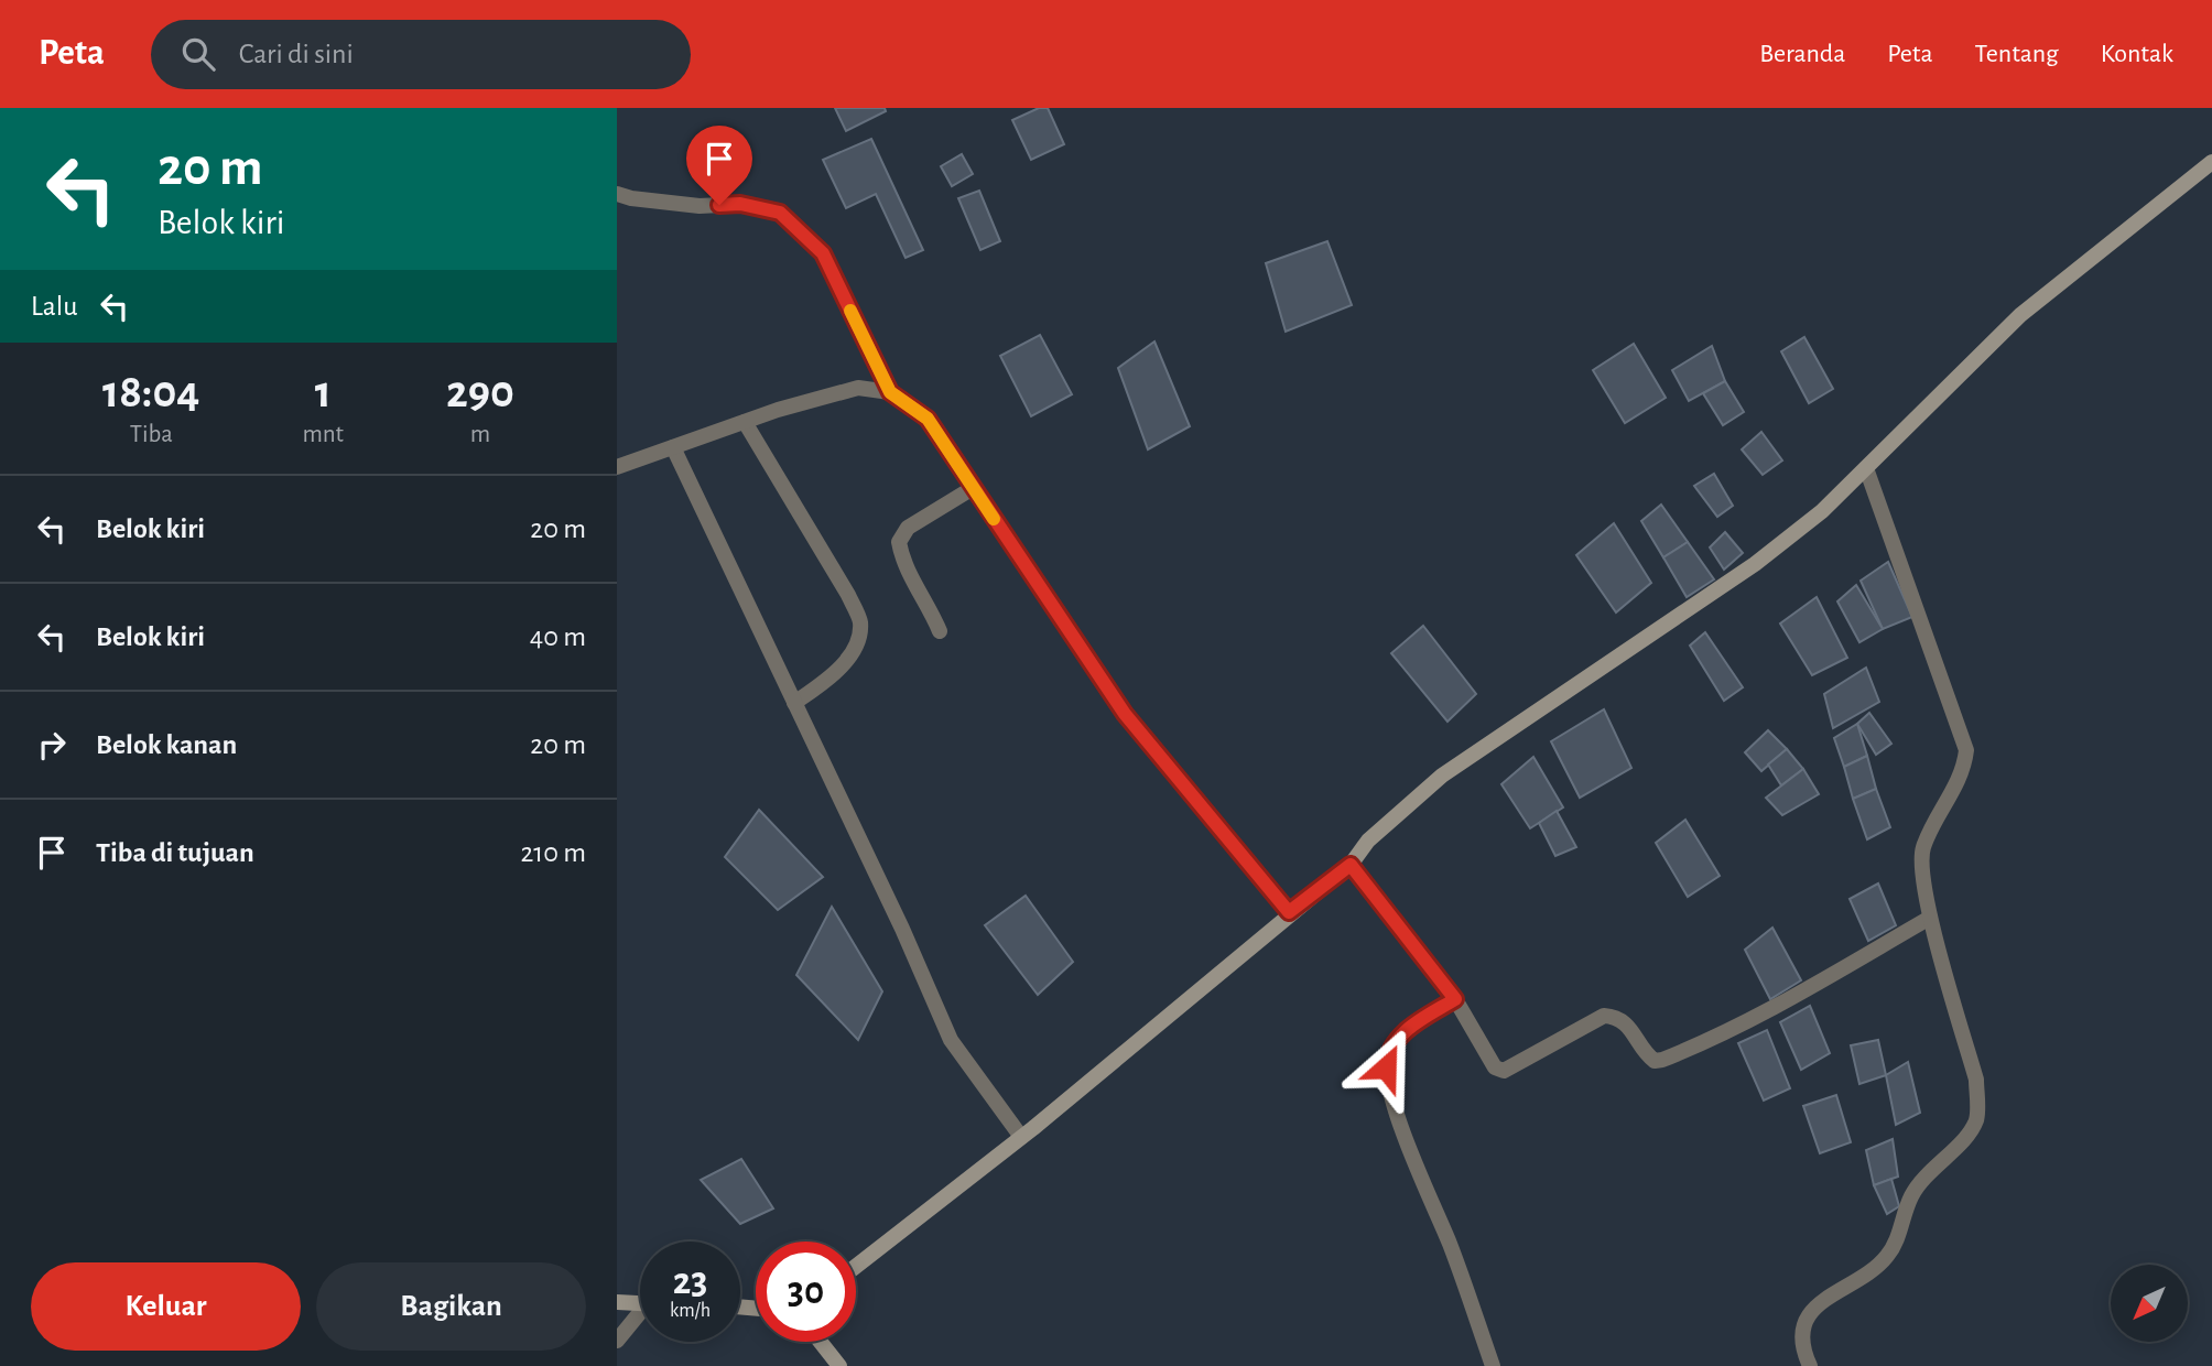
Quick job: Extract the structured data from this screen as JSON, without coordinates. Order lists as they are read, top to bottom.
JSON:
{
  "north": "bottom left",
  "page": {
    "header": "Peta",
    "search": "Cari di sini",
    "nav": [
      "Beranda",
      "Peta",
      "Tentang",
      "Kontak"
    ],
    "turn": ["20 m", "Belok kiri"],
    "then": "Lalu",
    "eta": [
      "18:04",
      "Tiba",
      "1",
      "mnt",
      "290",
      "m"
    ],
    "list": [
      {
        "name": "Belok kiri",
        "value": "20 m"
      },
      {
        "name": "Belok kiri",
        "value": "40 m"
      },
      {
        "name": "Belok kanan",
        "value": "20 m"
      },
      {
        "name": "Tiba di tujuan",
        "value": "210 m"
      }
    ],
    "speed": "23 km/h",
    "limit": "30",
    "buttons": ["Keluar", "Bagikan"]
  }
}
